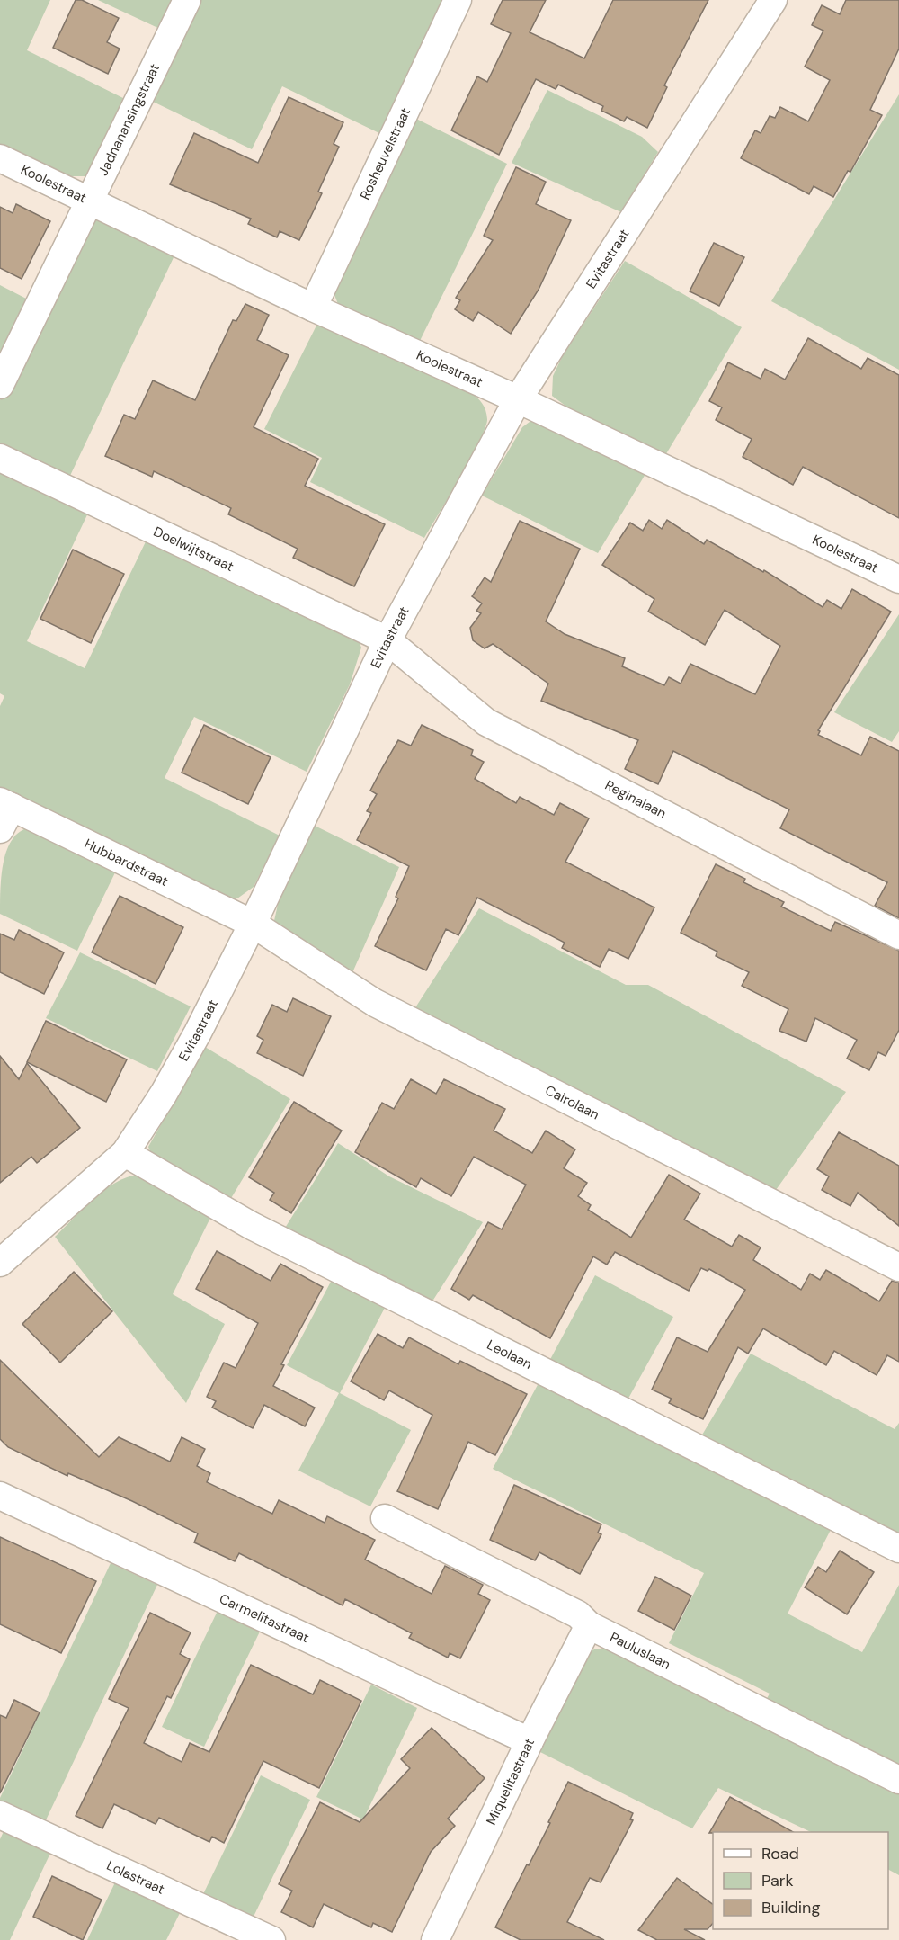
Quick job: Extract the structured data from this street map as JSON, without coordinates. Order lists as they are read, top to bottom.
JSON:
{
  "streets": {
    "street": [
      "Jadnanansingstraat",
      "Rosheuvelstraat",
      "Koolestraat",
      "Evitastraat",
      "Doelwijtstraat",
      "Reginalaan",
      "Hubbardstraat",
      "Cairolaan",
      "Leolaan",
      "Carmelitastraat",
      "Pauluslaan",
      "Miquelitastraat",
      "Lolastraat"
    ]
  },
  "crossings": [
    ["Jadnanansingstraat", "Koolestraat"],
    ["Rosheuvelstraat", "Koolestraat"],
    ["Koolestraat", "Evitastraat"],
    ["Evitastraat", "Doelwijtstraat"],
    ["Evitastraat", "Reginalaan"],
    ["Evitastraat", "Hubbardstraat"],
    ["Evitastraat", "Cairolaan"],
    ["Evitastraat", "Leolaan"],
    ["Doelwijtstraat", "Reginalaan"],
    ["Hubbardstraat", "Cairolaan"],
    ["Carmelitastraat", "Miquelitastraat"],
    ["Pauluslaan", "Miquelitastraat"]
  ],
  "legend": ["Road", "Park", "Building"]
}
